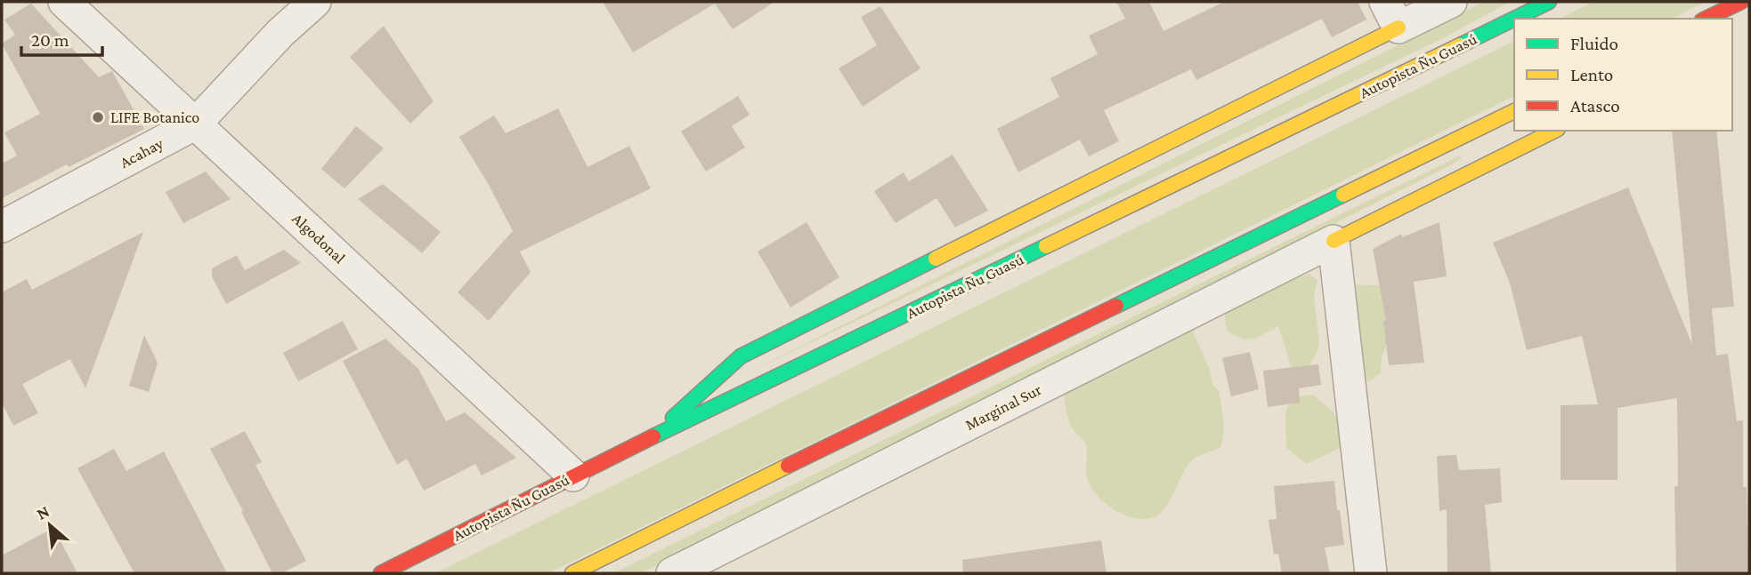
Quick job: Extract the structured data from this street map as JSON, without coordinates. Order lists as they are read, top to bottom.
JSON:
{
  "streets": {
    "highway": ["Autopista Ñu Guasú"],
    "street": ["Acahay", "Algodonal", "Marginal Sur"]
  },
  "crossings": [
    ["Autopista Ñu Guasú", "Algodonal"],
    ["Acahay", "Algodonal"]
  ],
  "places": ["LIFE Botanico"],
  "legend": ["Fluido", "Lento", "Atasco"],
  "scale_bar": "20 m",
  "north": "top left"
}
